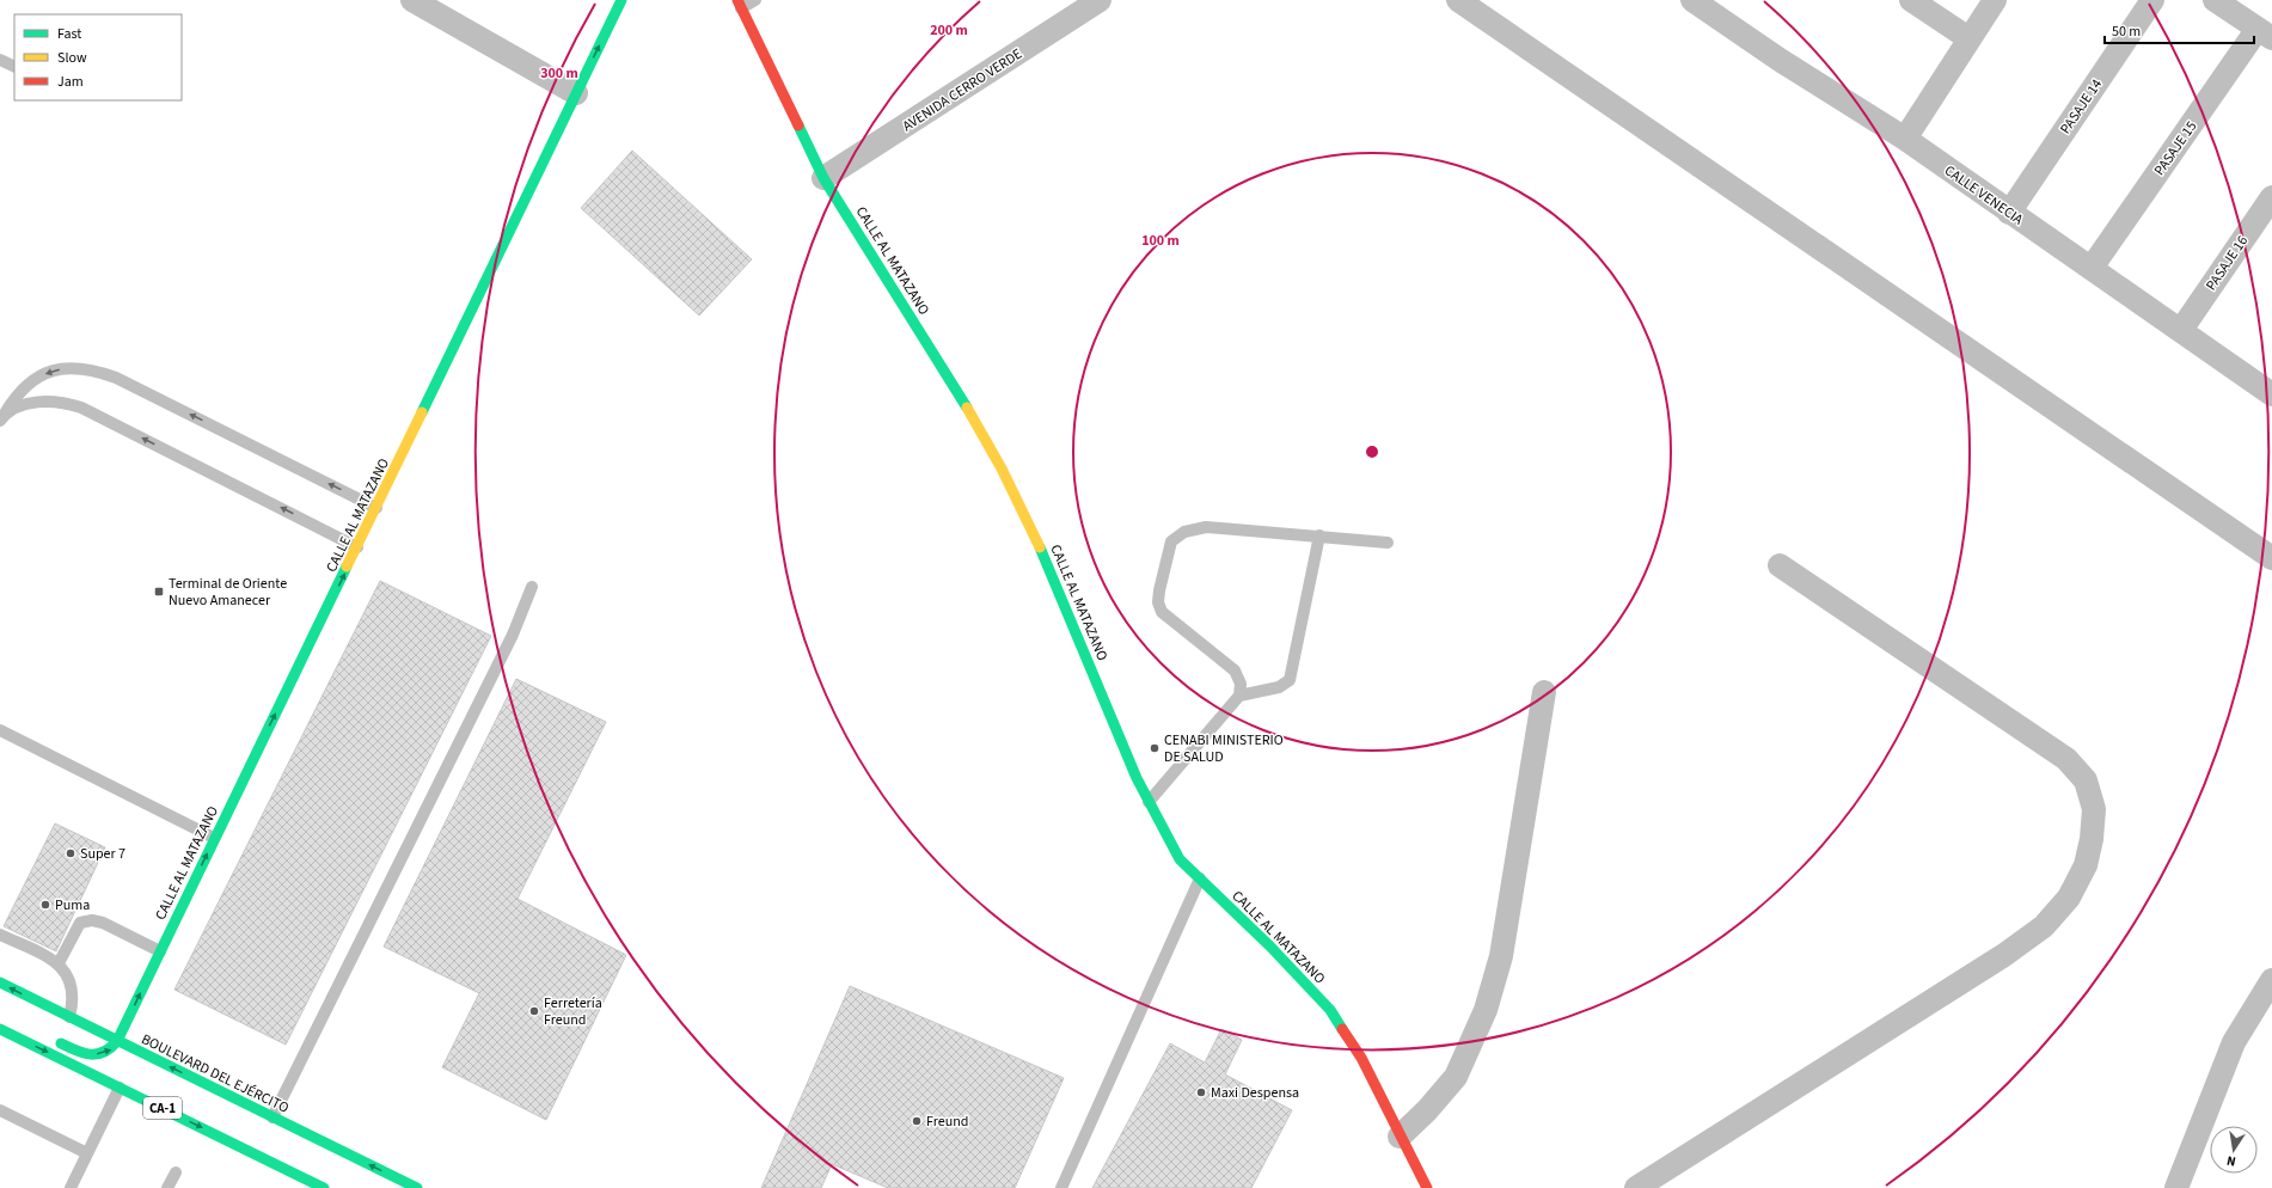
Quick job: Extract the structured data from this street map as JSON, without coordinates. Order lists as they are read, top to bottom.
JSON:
{
  "streets": {
    "main road": ["CALLE AL MATAZANO", "BOULEVARD DEL EJÉRCITO", "CA-1"],
    "street": [
      "AVENIDA CERRO VERDE",
      "PASAJE 14",
      "PASAJE 15",
      "CALLE VENECIA",
      "PASAJE 16"
    ]
  },
  "crossings": [
    ["AVENIDA CERRO VERDE", "CALLE AL MATAZANO"],
    ["PASAJE 14", "CALLE VENECIA"],
    ["PASAJE 15", "CALLE VENECIA"],
    ["CALLE VENECIA", "PASAJE 16"],
    ["CALLE AL MATAZANO", "BOULEVARD DEL EJÉRCITO"]
  ],
  "places": {
    "transit": ["Terminal de Oriente Nuevo Amanecer"],
    "other": [
      "CENABI MINISTERIO DE SALUD",
      "Super 7",
      "Puma",
      "Ferretería Freund",
      "Maxi Despensa",
      "Freund"
    ]
  },
  "legend": ["Fast", "Slow", "Jam"],
  "scale_bar": "50 m",
  "north": "bottom",
  "rings": ["200 m", "300 m", "100 m"]
}
